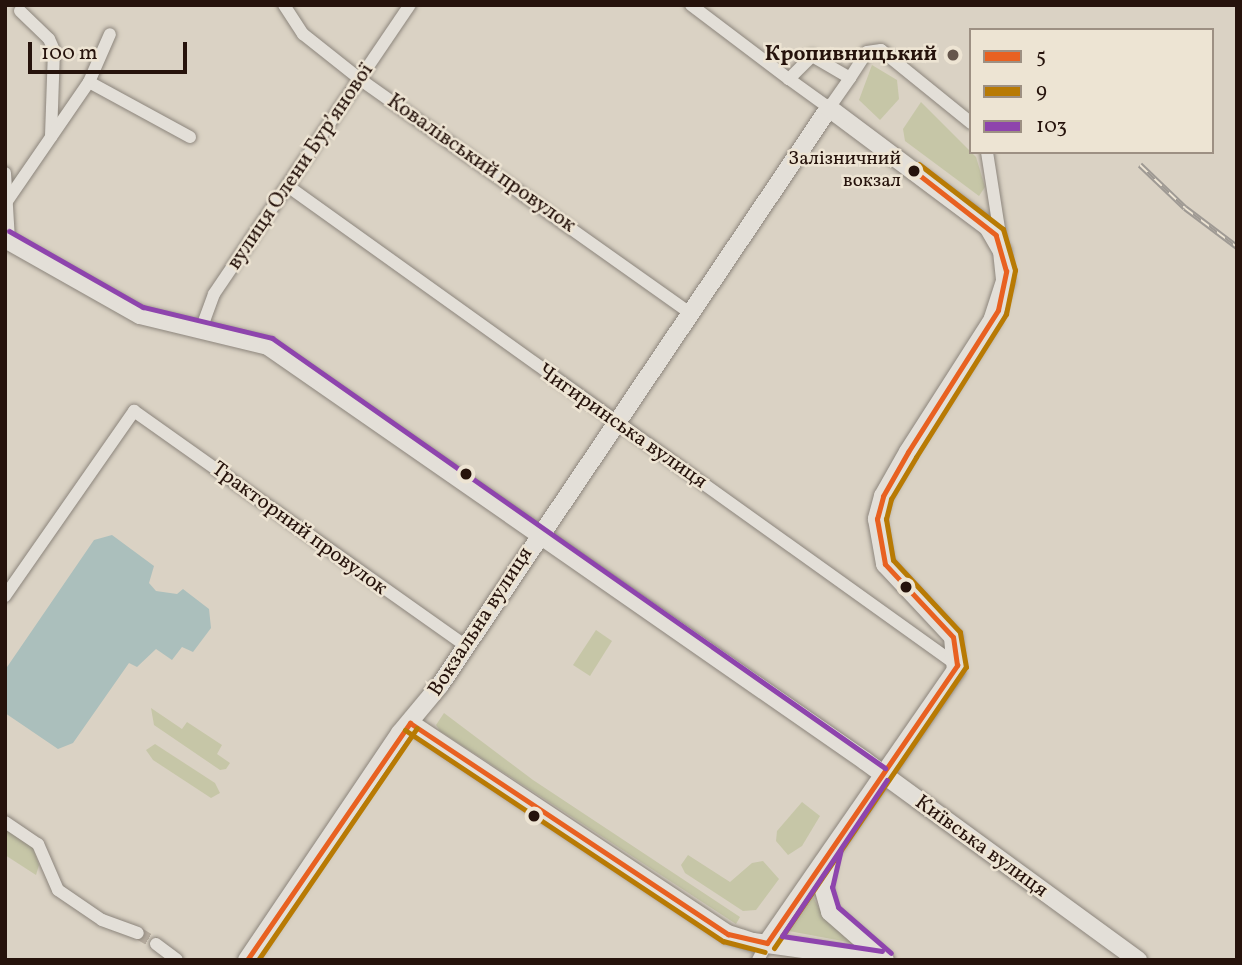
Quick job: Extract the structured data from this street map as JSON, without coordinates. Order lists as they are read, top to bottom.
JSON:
{
  "streets": {
    "street": [
      "Ковалівський провулок",
      "вулиця Олени Бурʼянової",
      "Чигиринська вулиця",
      "Тракторний провулок",
      "Вокзальна вулиця",
      "Київська вулиця"
    ]
  },
  "crossings": [
    ["Ковалівський провулок", "вулиця Олени Бурʼянової"],
    ["Ковалівський провулок", "Вокзальна вулиця"],
    ["вулиця Олени Бурʼянової", "Чигиринська вулиця"],
    ["вулиця Олени Бурʼянової", "Київська вулиця"],
    ["Чигиринська вулиця", "Вокзальна вулиця"],
    ["Тракторний провулок", "Вокзальна вулиця"],
    ["Вокзальна вулиця", "Київська вулиця"]
  ],
  "places": ["Кропивницький", "Залізничний вокзал"],
  "lines": ["transit line 9", "transit line 5", "transit line 103"],
  "legend": ["5", "9", "103"],
  "scale_bar": "100 m"
}
